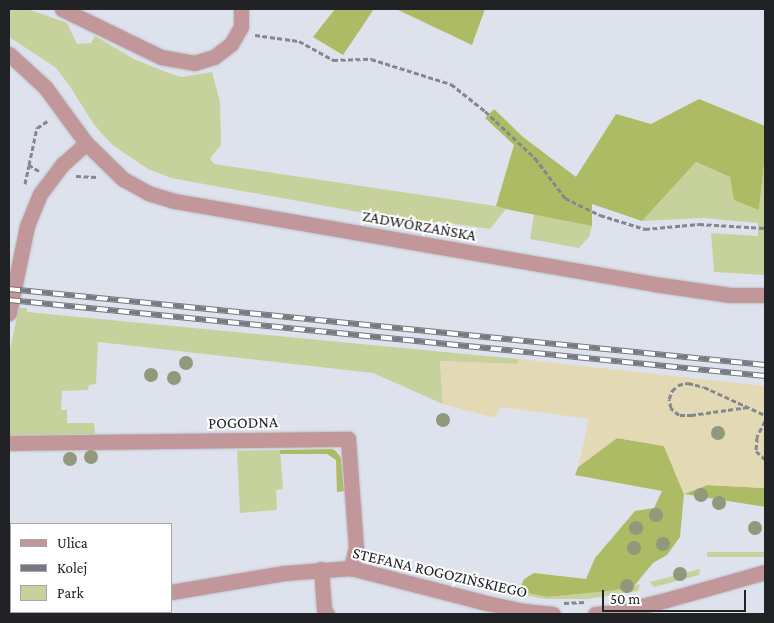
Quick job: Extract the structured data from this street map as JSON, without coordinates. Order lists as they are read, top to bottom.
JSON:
{
  "streets": {
    "street": ["ZADWÓRZAŃSKA", "POGODNA", "STEFANA ROGOZIŃSKIEGO"]
  },
  "crossings": [
    ["POGODNA", "STEFANA ROGOZIŃSKIEGO"]
  ],
  "legend": ["Ulica", "Kolej", "Park"],
  "scale_bar": "50 m"
}
